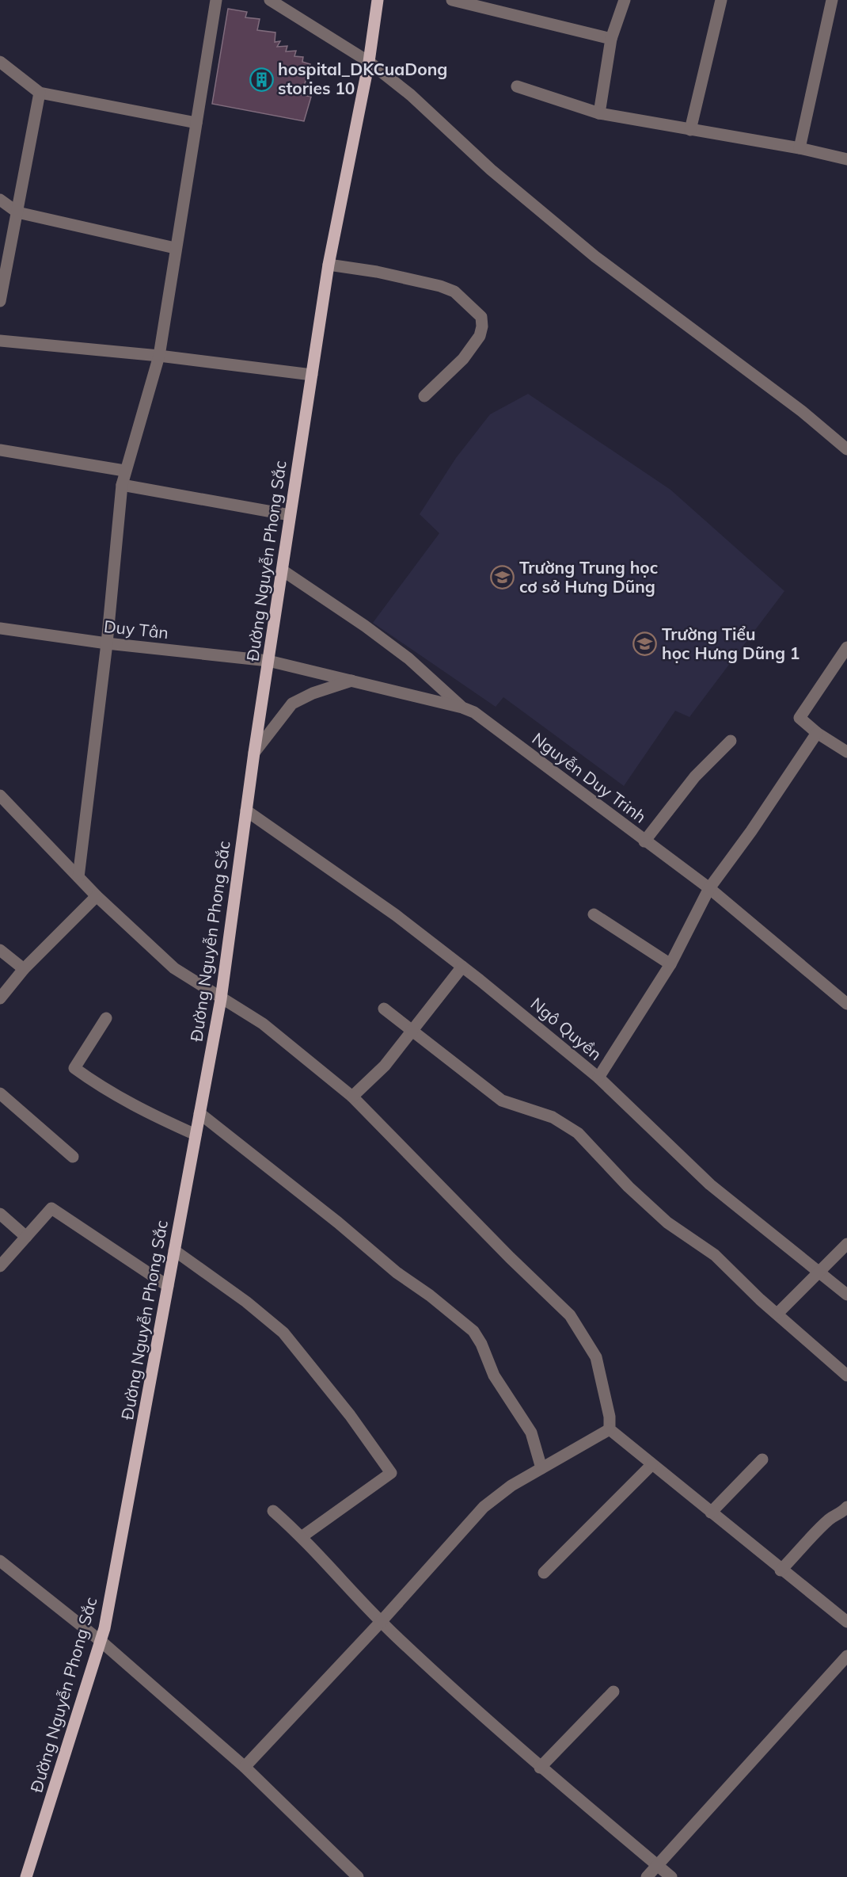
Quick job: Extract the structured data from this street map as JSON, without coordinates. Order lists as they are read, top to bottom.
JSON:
{
  "streets": {
    "main road": ["Đường Nguyễn Phong Sắc"],
    "street": ["Duy Tân", "Nguyễn Duy Trinh", "Ngô Quyền"]
  },
  "crossings": [
    ["Đường Nguyễn Phong Sắc", "Duy Tân"],
    ["Đường Nguyễn Phong Sắc", "Nguyễn Duy Trinh"],
    ["Đường Nguyễn Phong Sắc", "Ngô Quyền"],
    ["Duy Tân", "Nguyễn Duy Trinh"]
  ],
  "places": {
    "building": ["hospital_DKCuaDong stories 10"],
    "school or university": ["Trường Trung học cơ sở Hưng Dũng", "Trường Tiểu học Hưng Dũng 1"]
  }
}
